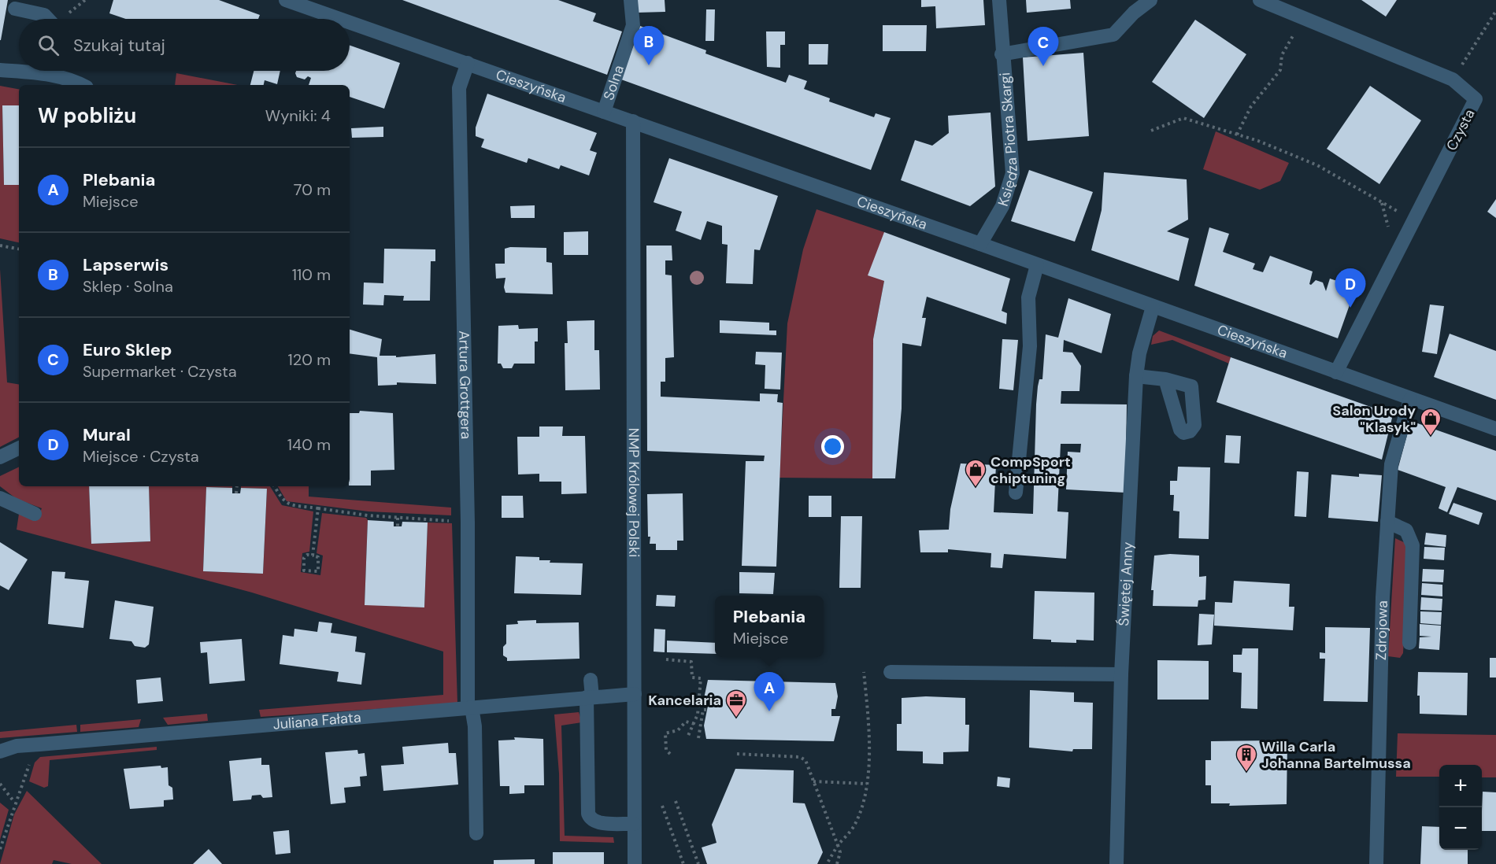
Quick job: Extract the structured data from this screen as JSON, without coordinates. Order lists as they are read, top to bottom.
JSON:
{
  "streets": {
    "street": [
      "Solna",
      "Cieszyńska",
      "Czysta",
      "Księdza Piotra Skargi",
      "Artura Grottgera",
      "NMP Królowej Polski",
      "Świętej Anny",
      "Zdrojowa",
      "Juliana Fałata"
    ]
  },
  "crossings": [
    ["Solna", "Cieszyńska"],
    ["Cieszyńska", "Czysta"],
    ["Cieszyńska", "Księdza Piotra Skargi"],
    ["Cieszyńska", "Artura Grottgera"],
    ["Cieszyńska", "NMP Królowej Polski"],
    ["Cieszyńska", "Świętej Anny"],
    ["Cieszyńska", "Zdrojowa"],
    ["Artura Grottgera", "Juliana Fałata"],
    ["NMP Królowej Polski", "Juliana Fałata"]
  ],
  "places": {
    "shop": ["Salon Urody \"Klasyk\"", "CompSport chiptuning"],
    "office": ["Kancelaria"],
    "building": ["Willa Carla Johanna Bartelmussa"]
  },
  "page": {
    "search": "Szukaj tutaj",
    "pins": [
      "B",
      "C",
      "D",
      "A"
    ],
    "heading": ["W pobliżu", "Wyniki: 4"],
    "list": [
      {
        "mark": "A",
        "name": "Plebania",
        "note": "Miejsce",
        "value": "70 m"
      },
      {
        "mark": "B",
        "name": "Lapserwis",
        "note": "Sklep · Solna",
        "value": "110 m"
      },
      {
        "mark": "C",
        "name": "Euro Sklep",
        "note": "Supermarket · Czysta",
        "value": "120 m"
      },
      {
        "mark": "D",
        "name": "Mural",
        "note": "Miejsce · Czysta",
        "value": "140 m"
      }
    ],
    "popup": ["Plebania", "Miejsce"],
    "map_buttons": ["+", "−"]
  }
}
